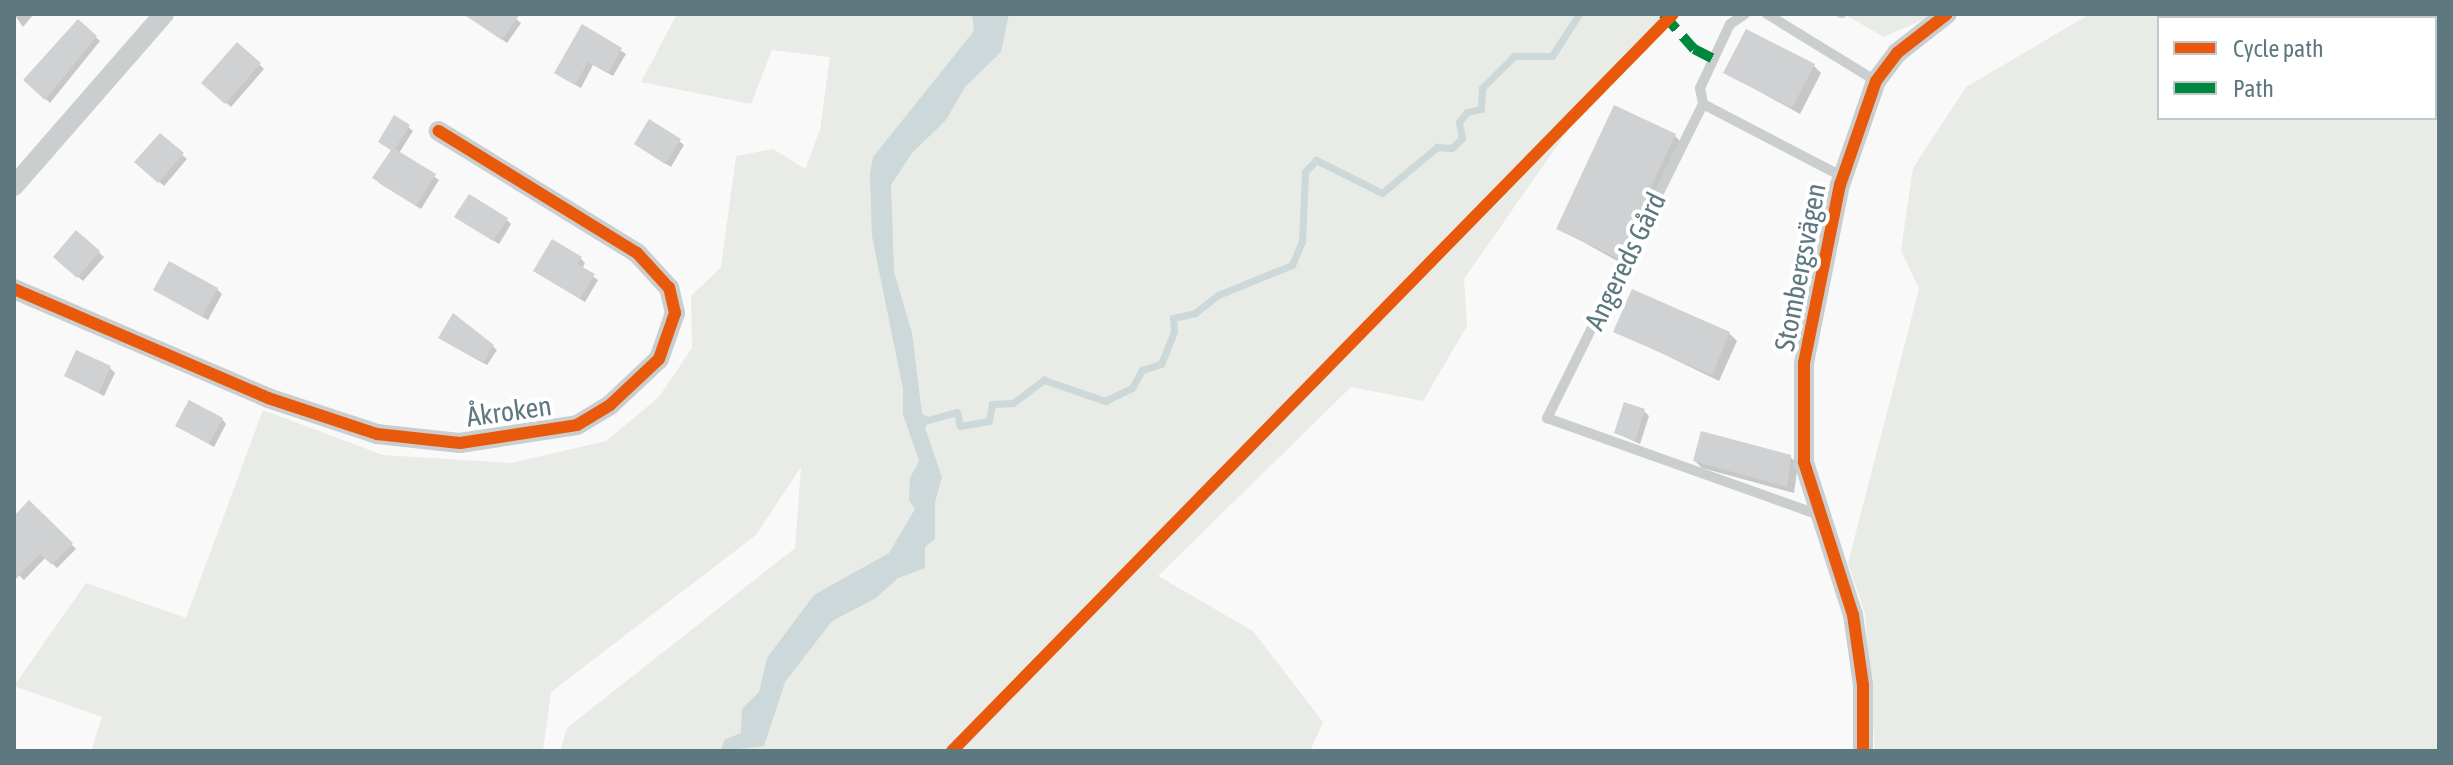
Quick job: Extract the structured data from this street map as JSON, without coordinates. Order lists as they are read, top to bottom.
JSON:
{
  "streets": {
    "street": ["Stombergsvägen", "Åkroken"],
    "lane": ["Angereds Gård"]
  },
  "crossings": [
    ["Angereds Gård", "Stombergsvägen"]
  ],
  "legend": ["Cycle path", "Path"]
}
